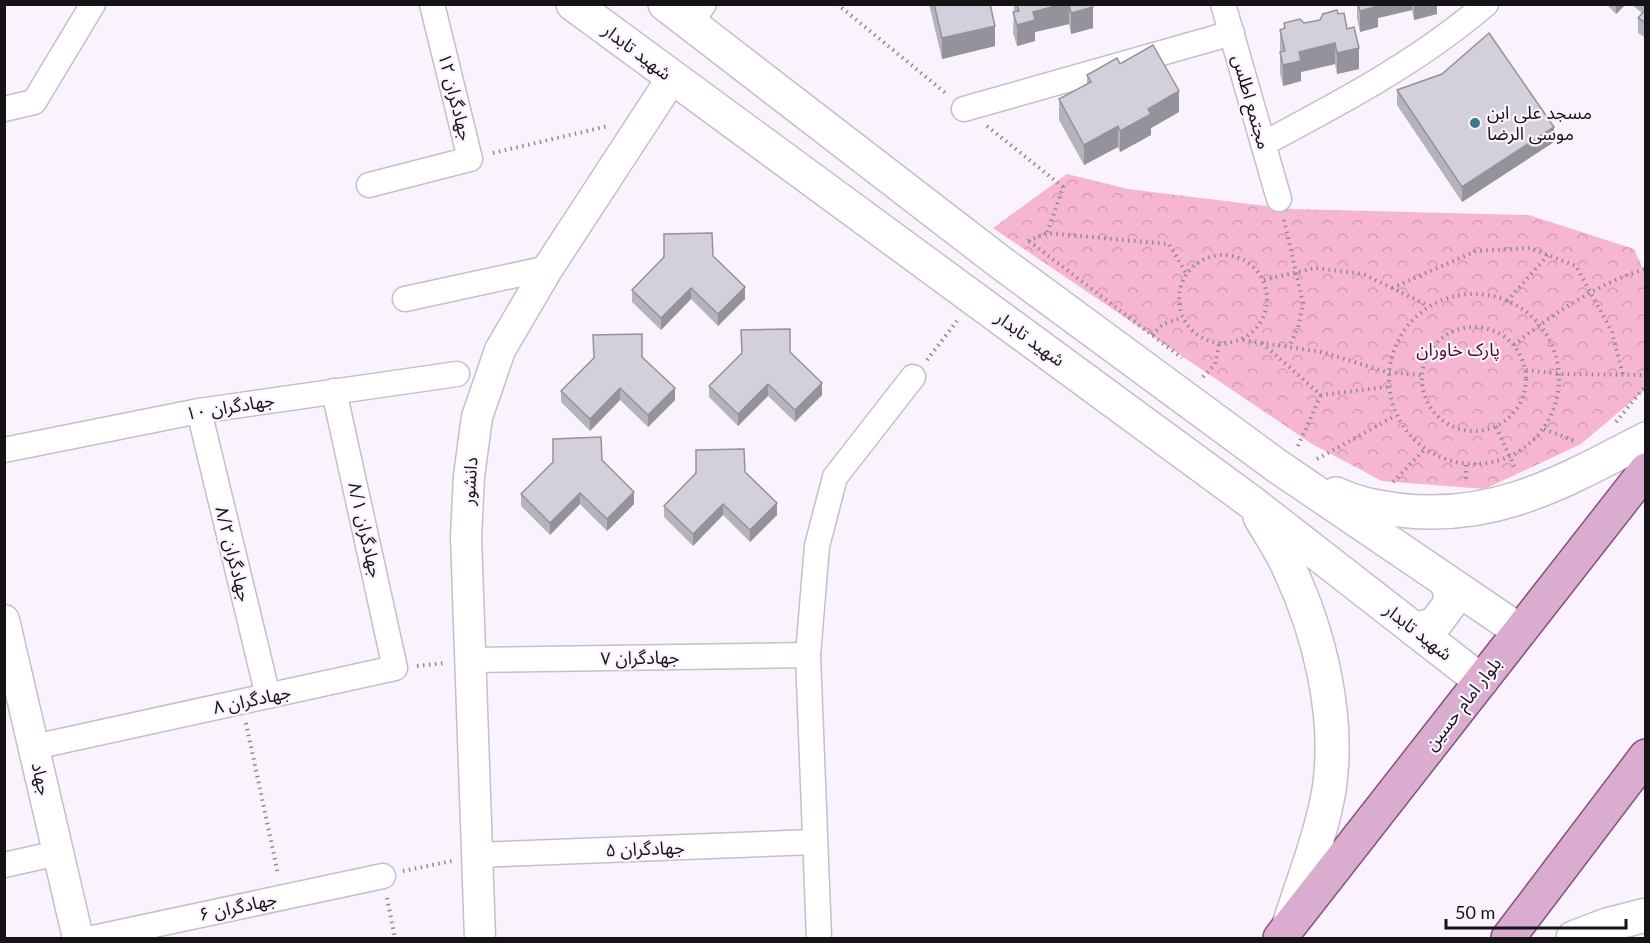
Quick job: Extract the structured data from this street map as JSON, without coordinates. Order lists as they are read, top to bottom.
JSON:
{
  "streets": {
    "main road": ["شهید تابدار", "بلوار امام حسین"],
    "street": [
      "جهادگران ۱۲",
      "مجتمع اطلس",
      "جهادگران ۱۰",
      "دانشور",
      "جهادگران ۸/۱",
      "جهادگران ۸/۲",
      "جهادگران ۷",
      "جهادگران ۸",
      "جهاد",
      "جهادگران ۵",
      "جهادگران ۶"
    ]
  },
  "crossings": [
    ["شهید تابدار", "دانشور"],
    ["شهید تابدار", "بلوار امام حسین"],
    ["جهادگران ۱۰", "جهادگران ۸/۱"],
    ["جهادگران ۱۰", "جهادگران ۸/۲"],
    ["دانشور", "جهادگران ۷"],
    ["دانشور", "جهادگران ۵"],
    ["جهادگران ۸/۱", "جهادگران ۸"],
    ["جهادگران ۸/۲", "جهادگران ۸"],
    ["جهادگران ۸", "جهاد"]
  ],
  "parks": ["پارک خاوران"],
  "places": ["مسجد علی ابن موسی الرضا"],
  "scale_bar": "50 m"
}
